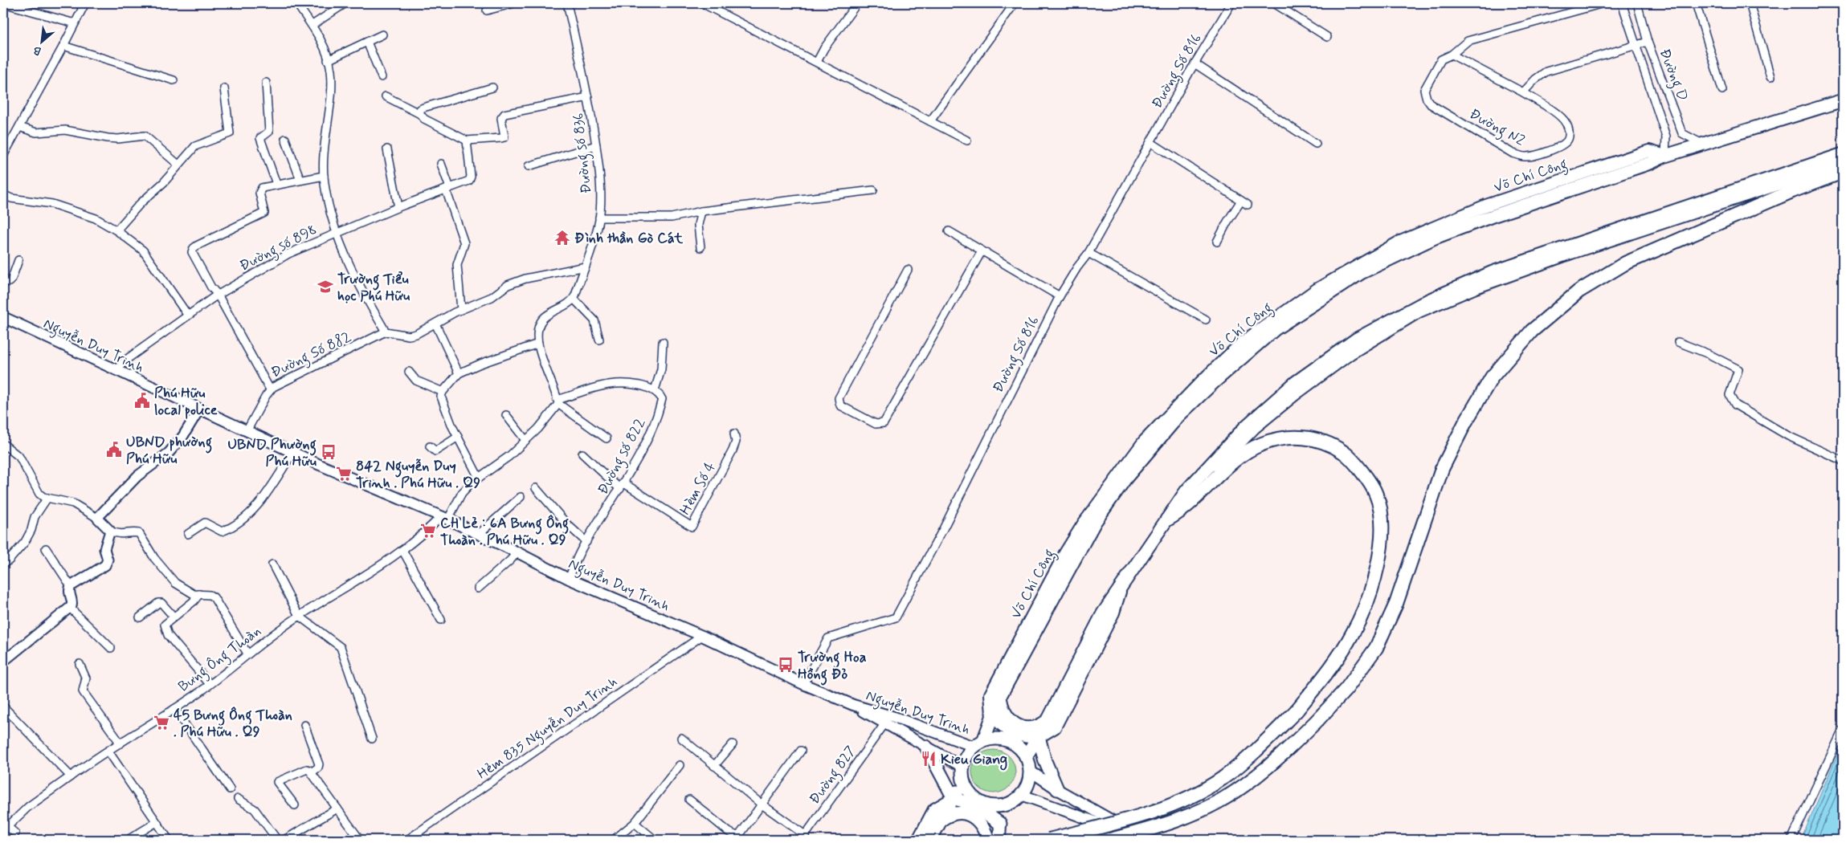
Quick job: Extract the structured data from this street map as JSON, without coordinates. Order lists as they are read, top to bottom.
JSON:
{
  "streets": {
    "highway": ["Võ Chí Công"],
    "main road": ["Nguyễn Duy Trinh"],
    "street": [
      "Đường Số 816",
      "Đường D",
      "Đường N2",
      "Đường số 836",
      "Đường số 898",
      "Đường Số 882",
      "Đường số 822",
      "Hèm Số 4",
      "Bưng Ông Thoàn",
      "Hẻm 835 Nguyễn Duy Trinh",
      "Đường 827"
    ]
  },
  "crossings": [
    ["Đường Số 816", "Nguyễn Duy Trinh"],
    ["Đường D", "Võ Chí Công"],
    ["Võ Chí Công", "Nguyễn Duy Trinh"],
    ["Đường số 898", "Nguyễn Duy Trinh"],
    ["Nguyễn Duy Trinh", "Đường Số 882"],
    ["Nguyễn Duy Trinh", "Đường số 822"],
    ["Nguyễn Duy Trinh", "Bưng Ông Thoàn"],
    ["Nguyễn Duy Trinh", "Hẻm 835 Nguyễn Duy Trinh"],
    ["Nguyễn Duy Trinh", "Đường 827"],
    ["Đường số 822", "Hèm Số 4"]
  ],
  "places": {
    "temple": ["Đình thần Gò Cát"],
    "school or university": ["Trường Tiểu học Phú Hữu"],
    "public building": ["Phú Hữu local police", "UBND phường Phú Hữu"],
    "bus stop": ["UBND Phường Phú Hữu", "Trường Hoa Hồng Đỏ"],
    "supermarket": ["842 Nguyễn Duy Trinh . Phú Hữu . Q9", "CH Lẻ : 6A Bưng Ông Thoàn . Phú Hữu . Q9", "45 Bưng Ông Thoàn . Phú Hữu . Q9"],
    "restaurant": ["Kieu Giang"]
  },
  "north": "bottom left"
}
